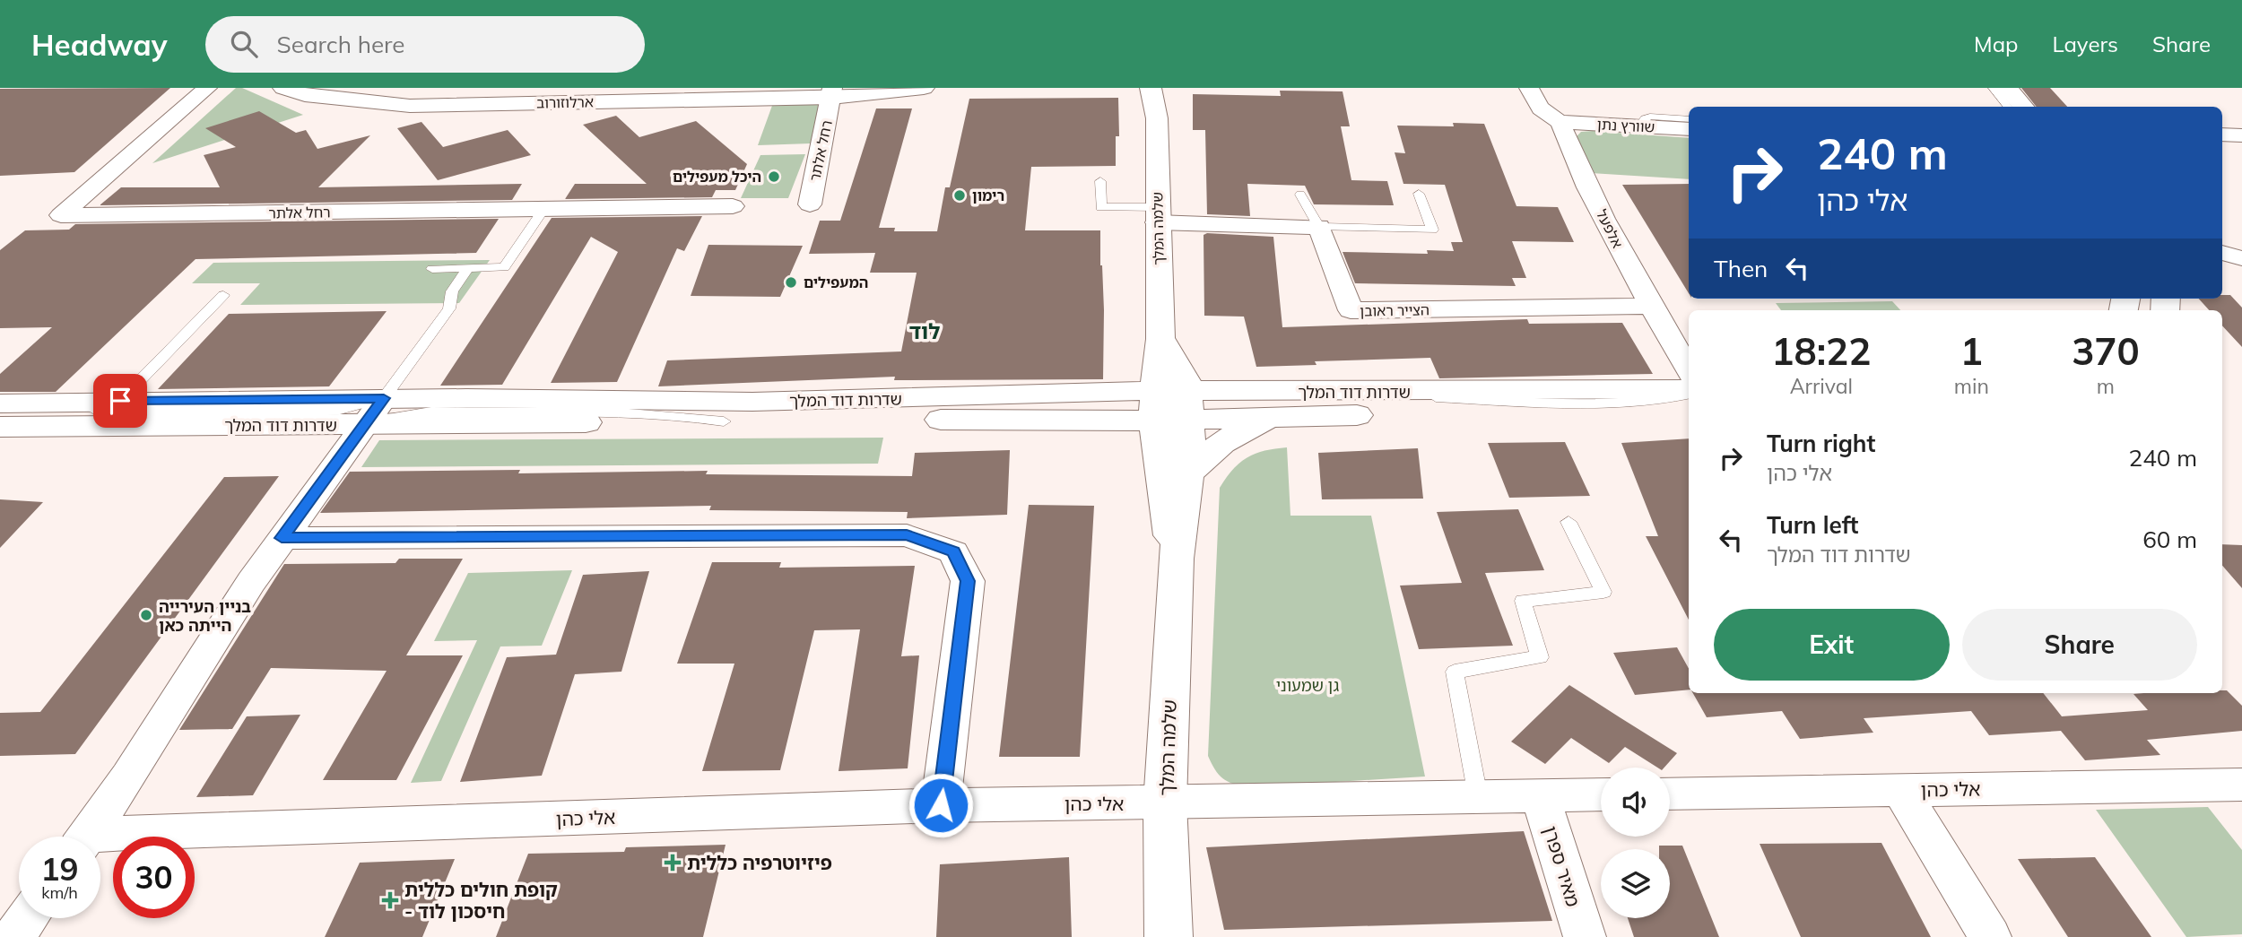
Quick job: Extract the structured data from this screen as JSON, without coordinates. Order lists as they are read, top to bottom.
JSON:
{
  "streets": {
    "main road": ["ארלוזורוב", "שלמה המלך", "שדרות דוד המלך"],
    "street": [
      "שוורץ נתן",
      "רחל אלתר",
      "אלפעל",
      "הצייר ראובן",
      "אלי כהן",
      "מאיר ספרן"
    ]
  },
  "crossings": [
    ["ארלוזורוב", "רחל אלתר"],
    ["שוורץ נתן", "אלפעל"],
    ["שלמה המלך", "שדרות דוד המלך"],
    ["שלמה המלך", "אלי כהן"],
    ["אלפעל", "הצייר ראובן"],
    ["שדרות דוד המלך", "אלי כהן"],
    ["אלי כהן", "מאיר ספרן"]
  ],
  "districts": ["לוד"],
  "parks": ["גן שמעוני"],
  "places": {
    "other": [
      "היכל מעפילים",
      "רימון",
      "המעפילים",
      "בניין העירייה הייתה כאן"
    ],
    "health": ["פיזיוטרפיה כללית", "קופת חולים כללית - חיסכון לוד"]
  },
  "page": {
    "header": "Headway",
    "search": "Search here",
    "nav": ["Map", "Layers", "Share"],
    "turn": ["240 m", "אלי כהן"],
    "then": "Then",
    "eta": [
      "18:22",
      "Arrival",
      "1",
      "min",
      "370",
      "m"
    ],
    "list": [
      {
        "name": "Turn right",
        "note": "אלי כהן",
        "value": "240 m"
      },
      {
        "name": "Turn left",
        "note": "שדרות דוד המלך",
        "value": "60 m"
      }
    ],
    "buttons": ["Exit", "Share"],
    "speed": "19 km/h",
    "limit": "30"
  }
}
